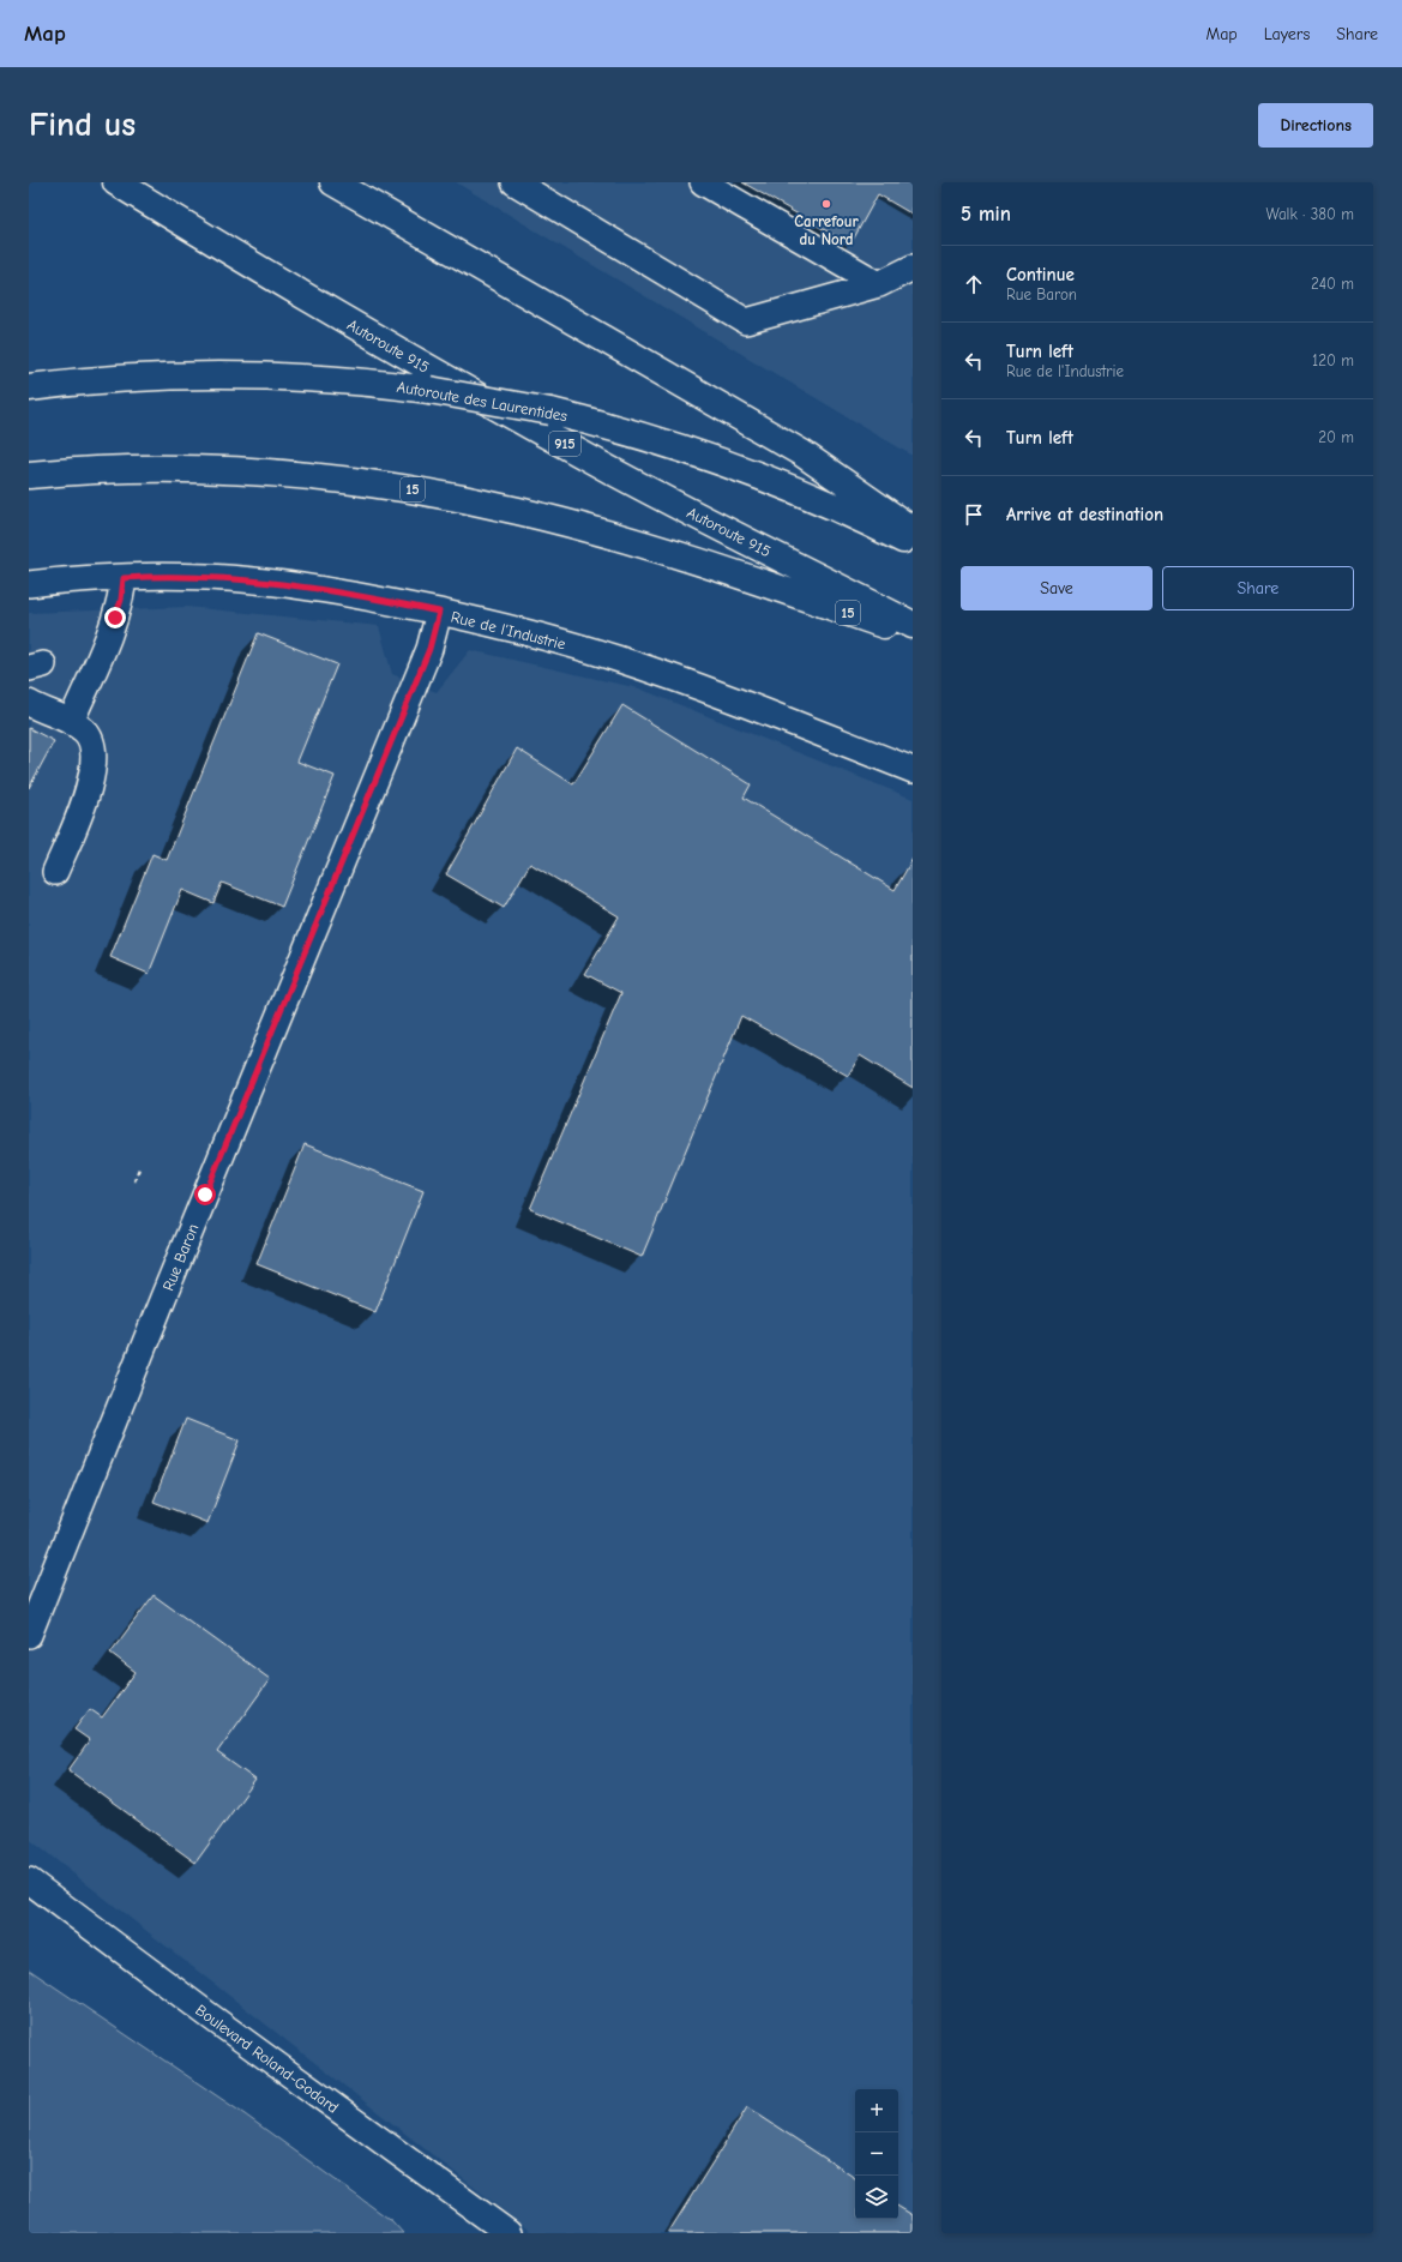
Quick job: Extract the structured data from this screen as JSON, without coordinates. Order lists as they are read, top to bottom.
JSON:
{
  "streets": {
    "highway": [
      "Autoroute 915",
      "Autoroute des Laurentides",
      "915",
      "15"
    ],
    "street": ["Rue de l'Industrie", "Rue Baron", "Boulevard Roland-Godard"]
  },
  "crossings": [
    ["Rue de l'Industrie", "Rue Baron"]
  ],
  "places": ["Carrefour du Nord"],
  "page": {
    "header": "Map",
    "nav": ["Map", "Layers", "Share"],
    "buttons": [
      "Directions",
      ["Save", "Share"]
    ],
    "title": "Find us",
    "heading": ["5 min", "Walk · 380 m"],
    "list": [
      ["Continue", "Rue Baron", "240 m"],
      ["Turn left", "Rue de l'Industrie", "120 m"],
      ["Turn left", "20 m"],
      "Arrive at destination"
    ],
    "map_buttons": ["+", "−"]
  }
}
